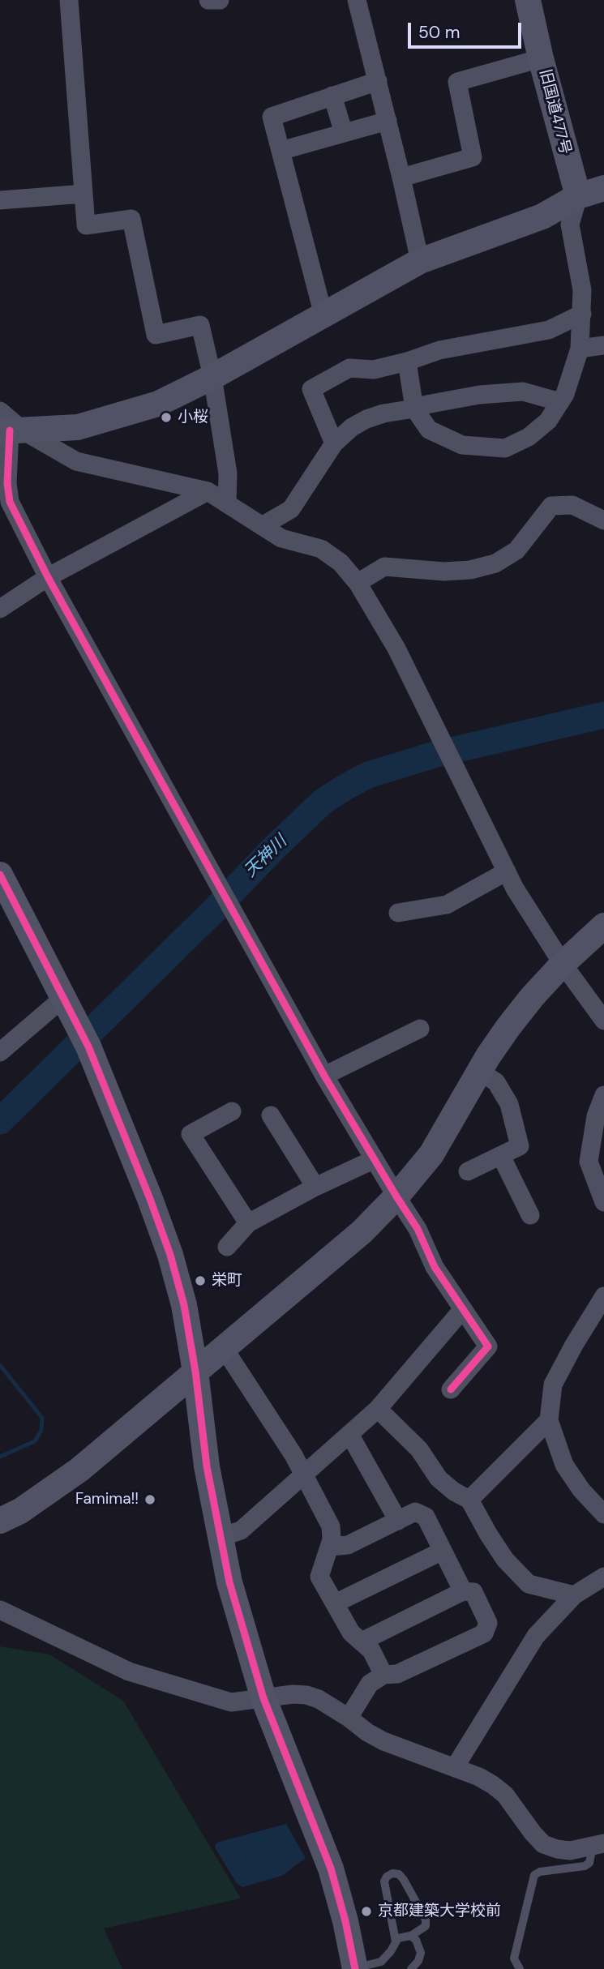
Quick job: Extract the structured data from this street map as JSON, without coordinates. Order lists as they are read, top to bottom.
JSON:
{
  "streets": {
    "street": ["旧国道477号"]
  },
  "water": ["天神川"],
  "places": [
    "小桜",
    "栄町",
    "Famima!!",
    "京都建築大学校前"
  ],
  "scale_bar": "50 m"
}
